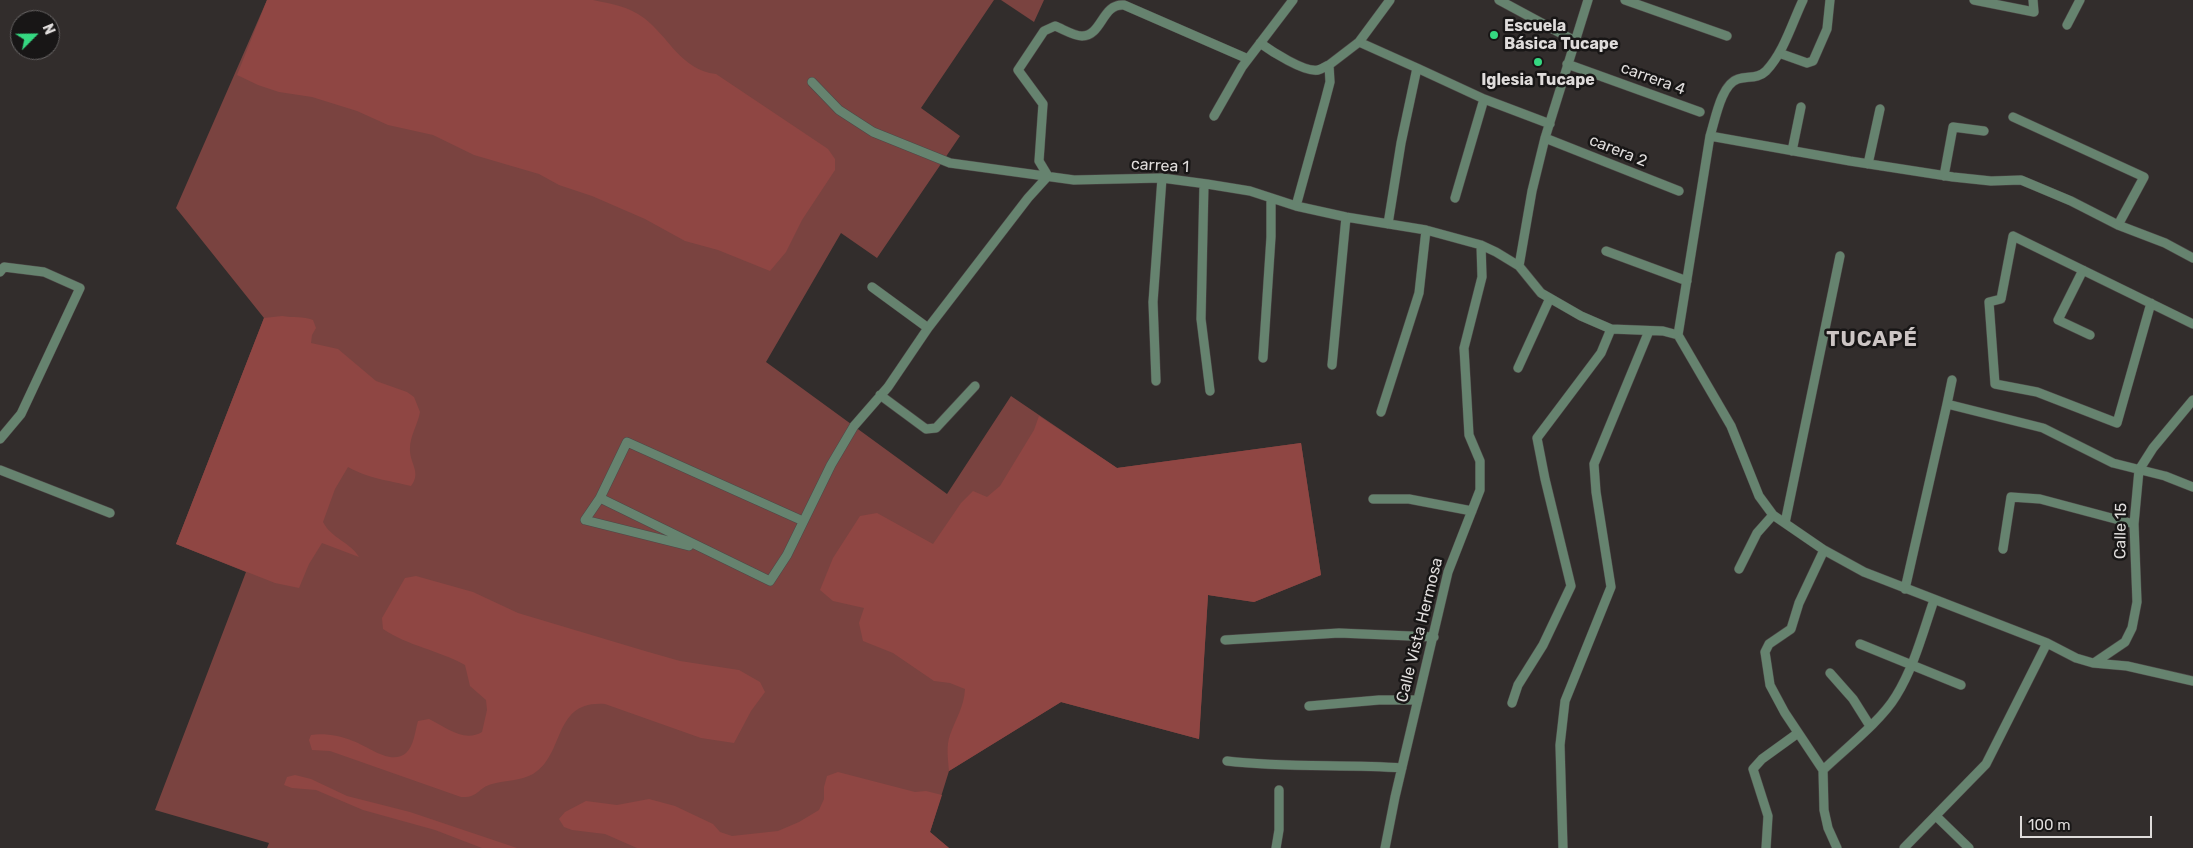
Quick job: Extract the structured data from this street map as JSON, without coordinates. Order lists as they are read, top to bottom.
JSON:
{
  "streets": {
    "street": [
      "carrera 4",
      "carera 2",
      "carrea 1",
      "Calle 15",
      "Calle Vista Hermosa"
    ]
  },
  "crossings": [
    ["carrea 1", "Calle Vista Hermosa"]
  ],
  "districts": ["TUCAPÉ"],
  "places": ["Escuela Básica Tucape", "Iglesia Tucape"],
  "scale_bar": "100 m",
  "north": "top right"
}
